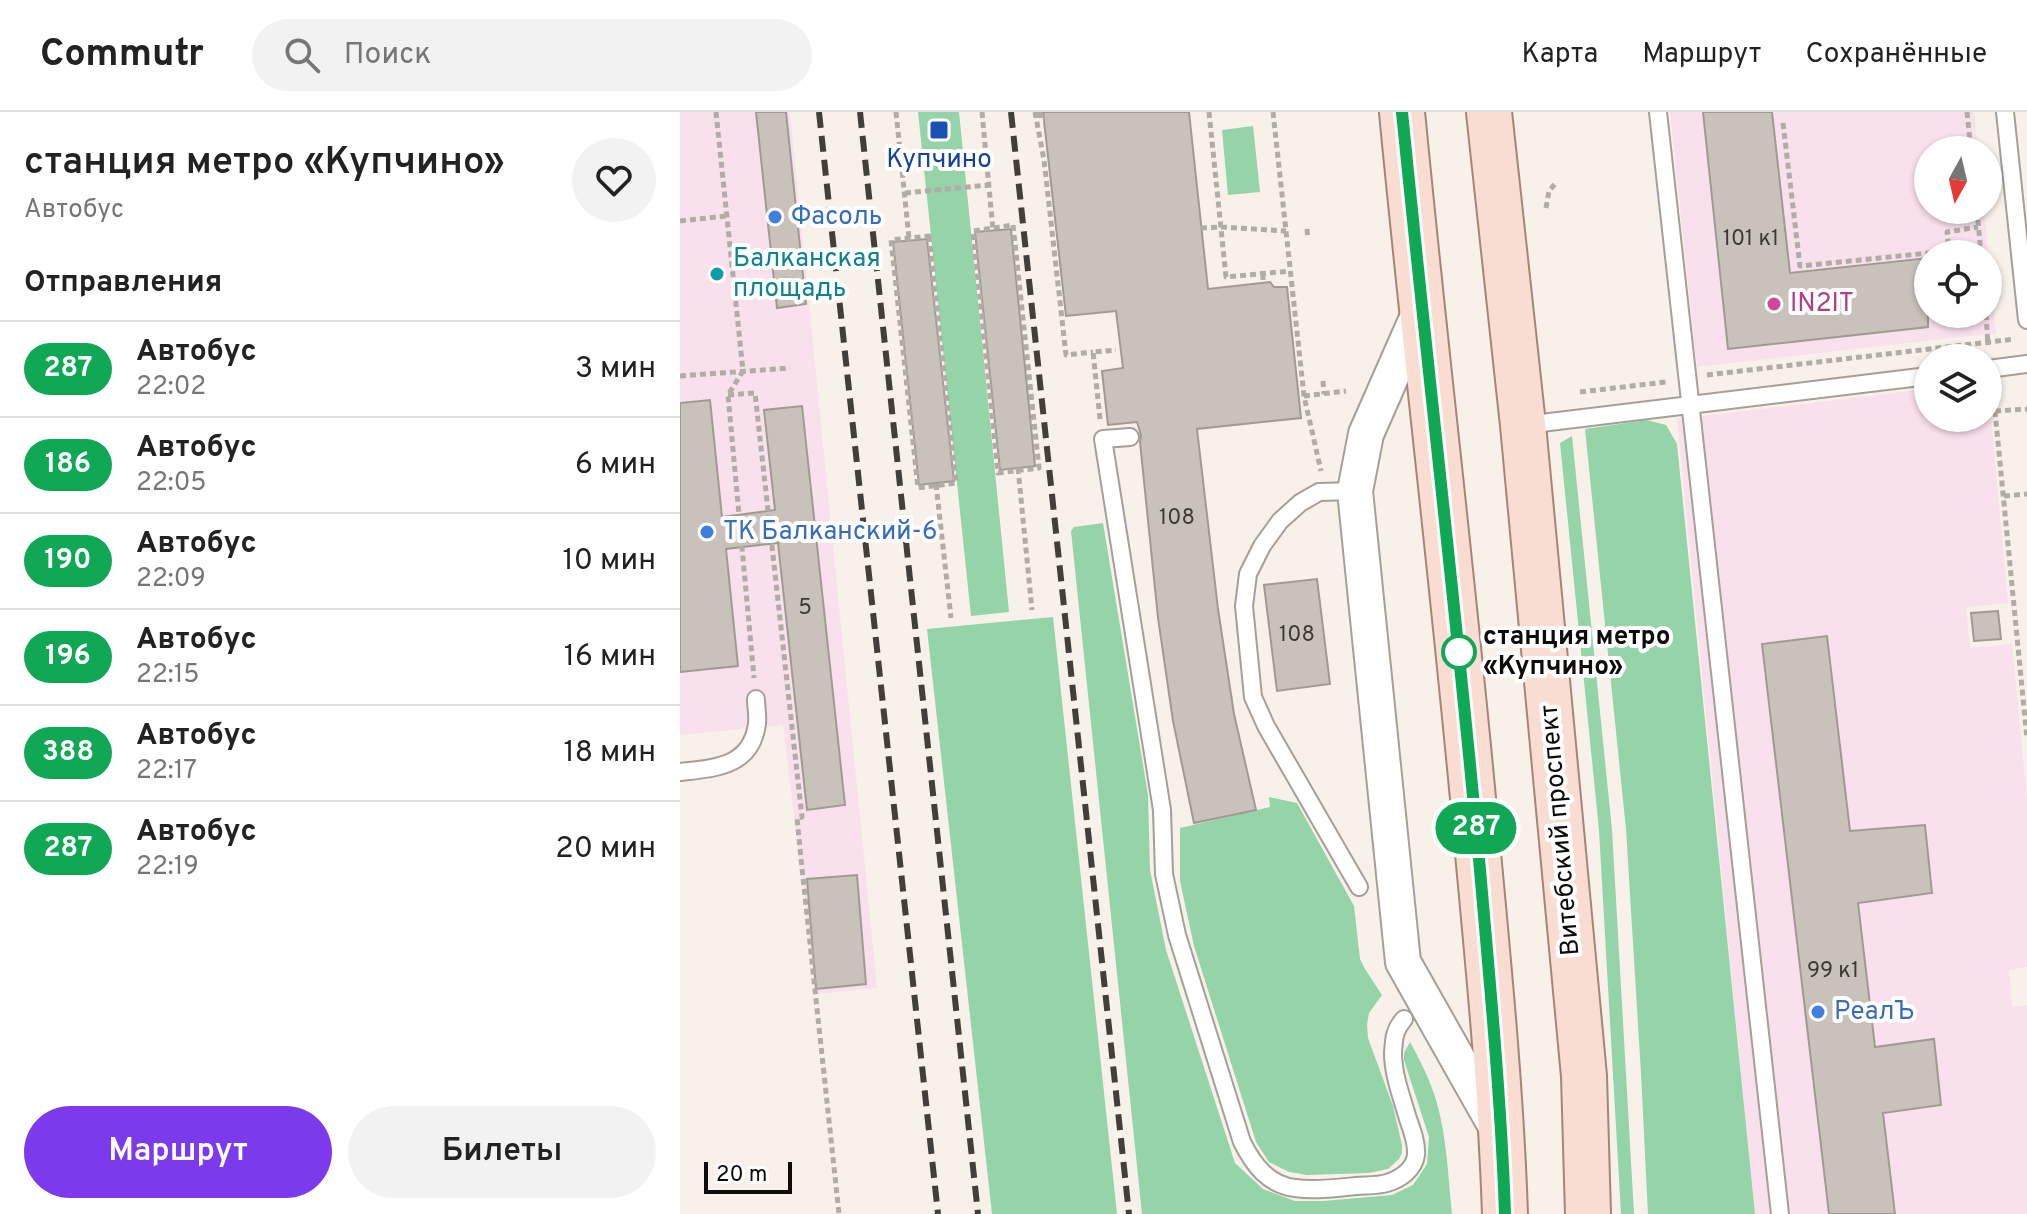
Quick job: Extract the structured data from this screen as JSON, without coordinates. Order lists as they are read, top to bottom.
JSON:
{
  "streets": {
    "main road": ["Витебский проспект"]
  },
  "places": {
    "transit": ["Купчино"],
    "other": [
      "Фасоль",
      "Балканская площадь",
      "IN2IT",
      "ТК Балканский-6",
      "станция метро «Купчино»",
      "РеалЪ"
    ]
  },
  "lines": ["bus line 287"],
  "house_numbers": [
    "101 к1",
    "108",
    "5",
    "108",
    "99 к1"
  ],
  "scale_bar": "20 m",
  "north": "bottom",
  "page": {
    "header": "Commutr",
    "search": "Поиск",
    "nav": ["Карта", "Маршрут", "Сохранённые"],
    "heading": [
      ["станция метро «Купчино»", "Автобус"],
      "Отправления"
    ],
    "on_map": "287",
    "list": [
      {
        "mark": "287",
        "name": "Автобус",
        "note": "22:02",
        "value": "3 мин"
      },
      {
        "mark": "186",
        "name": "Автобус",
        "note": "22:05",
        "value": "6 мин"
      },
      {
        "mark": "190",
        "name": "Автобус",
        "note": "22:09",
        "value": "10 мин"
      },
      {
        "mark": "196",
        "name": "Автобус",
        "note": "22:15",
        "value": "16 мин"
      },
      {
        "mark": "388",
        "name": "Автобус",
        "note": "22:17",
        "value": "18 мин"
      },
      {
        "mark": "287",
        "name": "Автобус",
        "note": "22:19",
        "value": "20 мин"
      }
    ],
    "buttons": ["Маршрут", "Билеты"],
    "scale": "20 m"
  }
}
